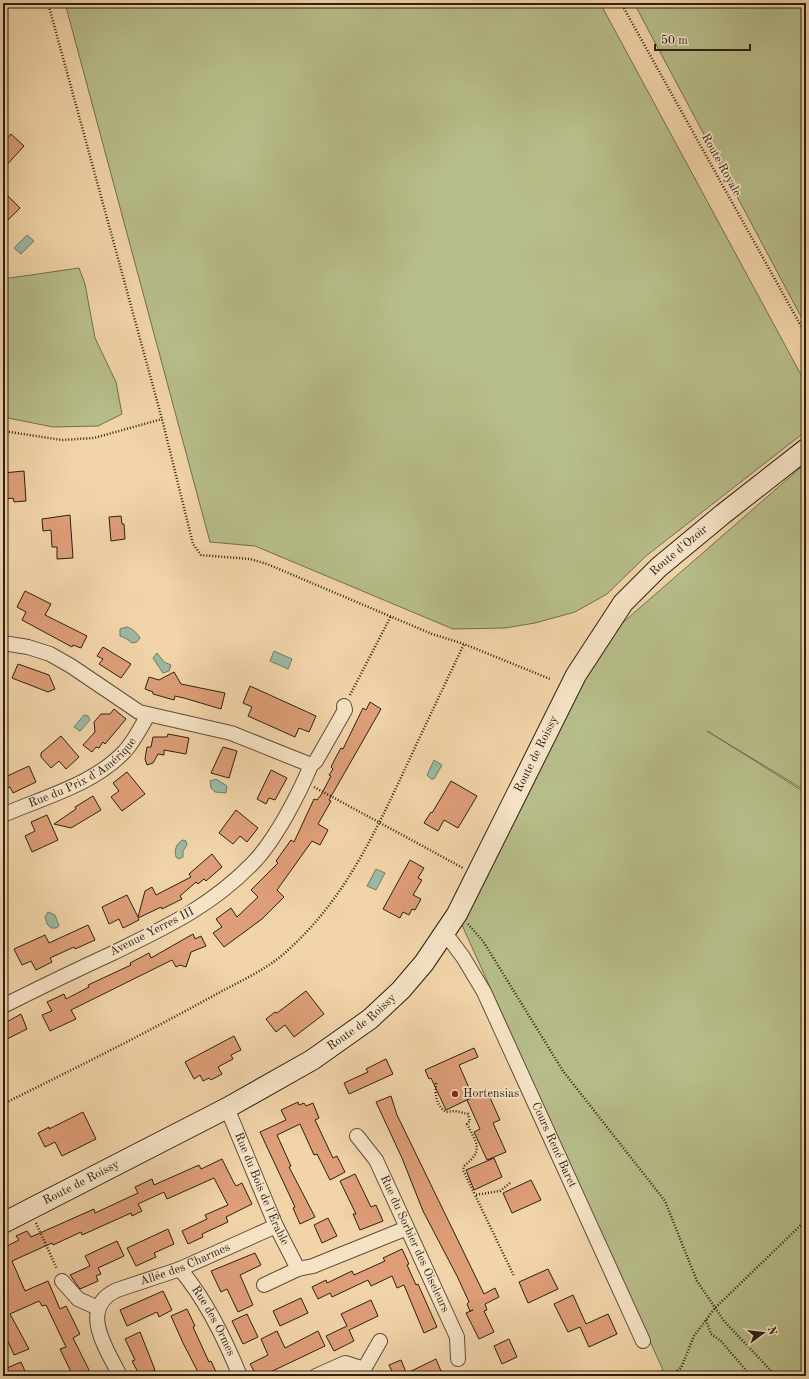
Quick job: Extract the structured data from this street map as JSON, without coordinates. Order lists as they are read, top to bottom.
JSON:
{
  "streets": {
    "main road": ["Route d'Ozoir", "Route de Roissy"],
    "street": [
      "Rue du Prix d'Amérique",
      "Avenue Yerres III",
      "Cours René Baret",
      "Rue du Bois de l'Érable",
      "Rue du Sorbier des Oiseleurs",
      "Allée des Charmes",
      "Rue des Ormes"
    ],
    "path": ["Route Royale"]
  },
  "crossings": [
    ["Route d'Ozoir", "Route de Roissy"],
    ["Route de Roissy", "Cours René Baret"],
    ["Route de Roissy", "Rue du Bois de l'Érable"],
    ["Rue du Bois de l'Érable", "Allée des Charmes"],
    ["Allée des Charmes", "Rue des Ormes"]
  ],
  "places": ["Hortensias"],
  "scale_bar": "50 m",
  "north": "right"
}
